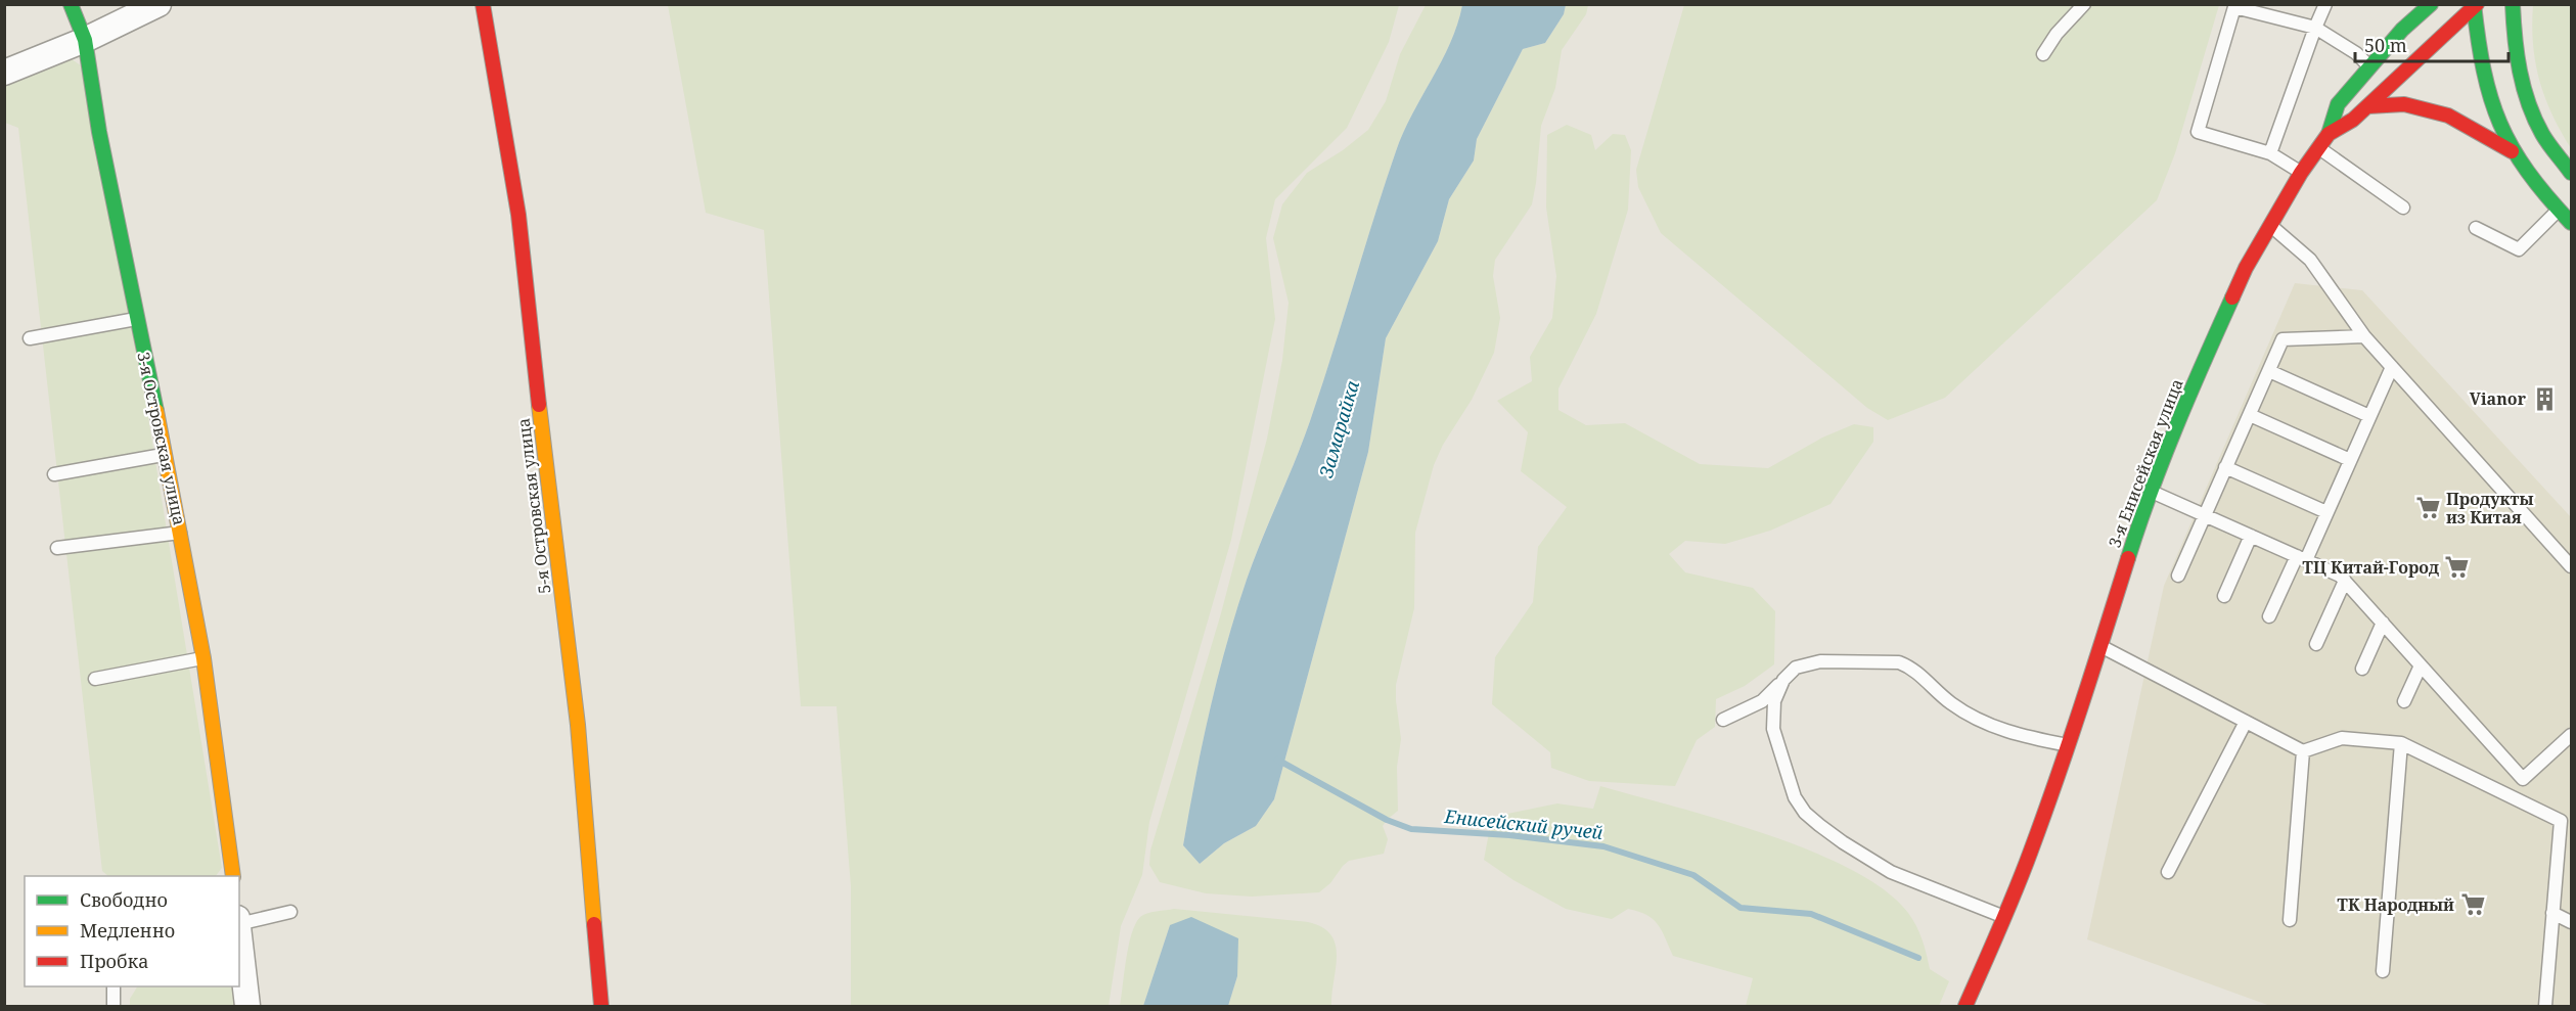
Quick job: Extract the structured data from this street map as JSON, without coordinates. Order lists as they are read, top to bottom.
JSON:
{
  "streets": {
    "street": ["3-я Островская улица", "3-я Енисейская улица", "5-я Островская улица"]
  },
  "water": ["Замарайка", "Енисейский ручей"],
  "places": {
    "building": ["Vianor"],
    "supermarket": ["Продукты из Китая", "ТЦ Китай-Город", "ТК Народный"]
  },
  "legend": ["Свободно", "Медленно", "Пробка"],
  "scale_bar": "50 m"
}
